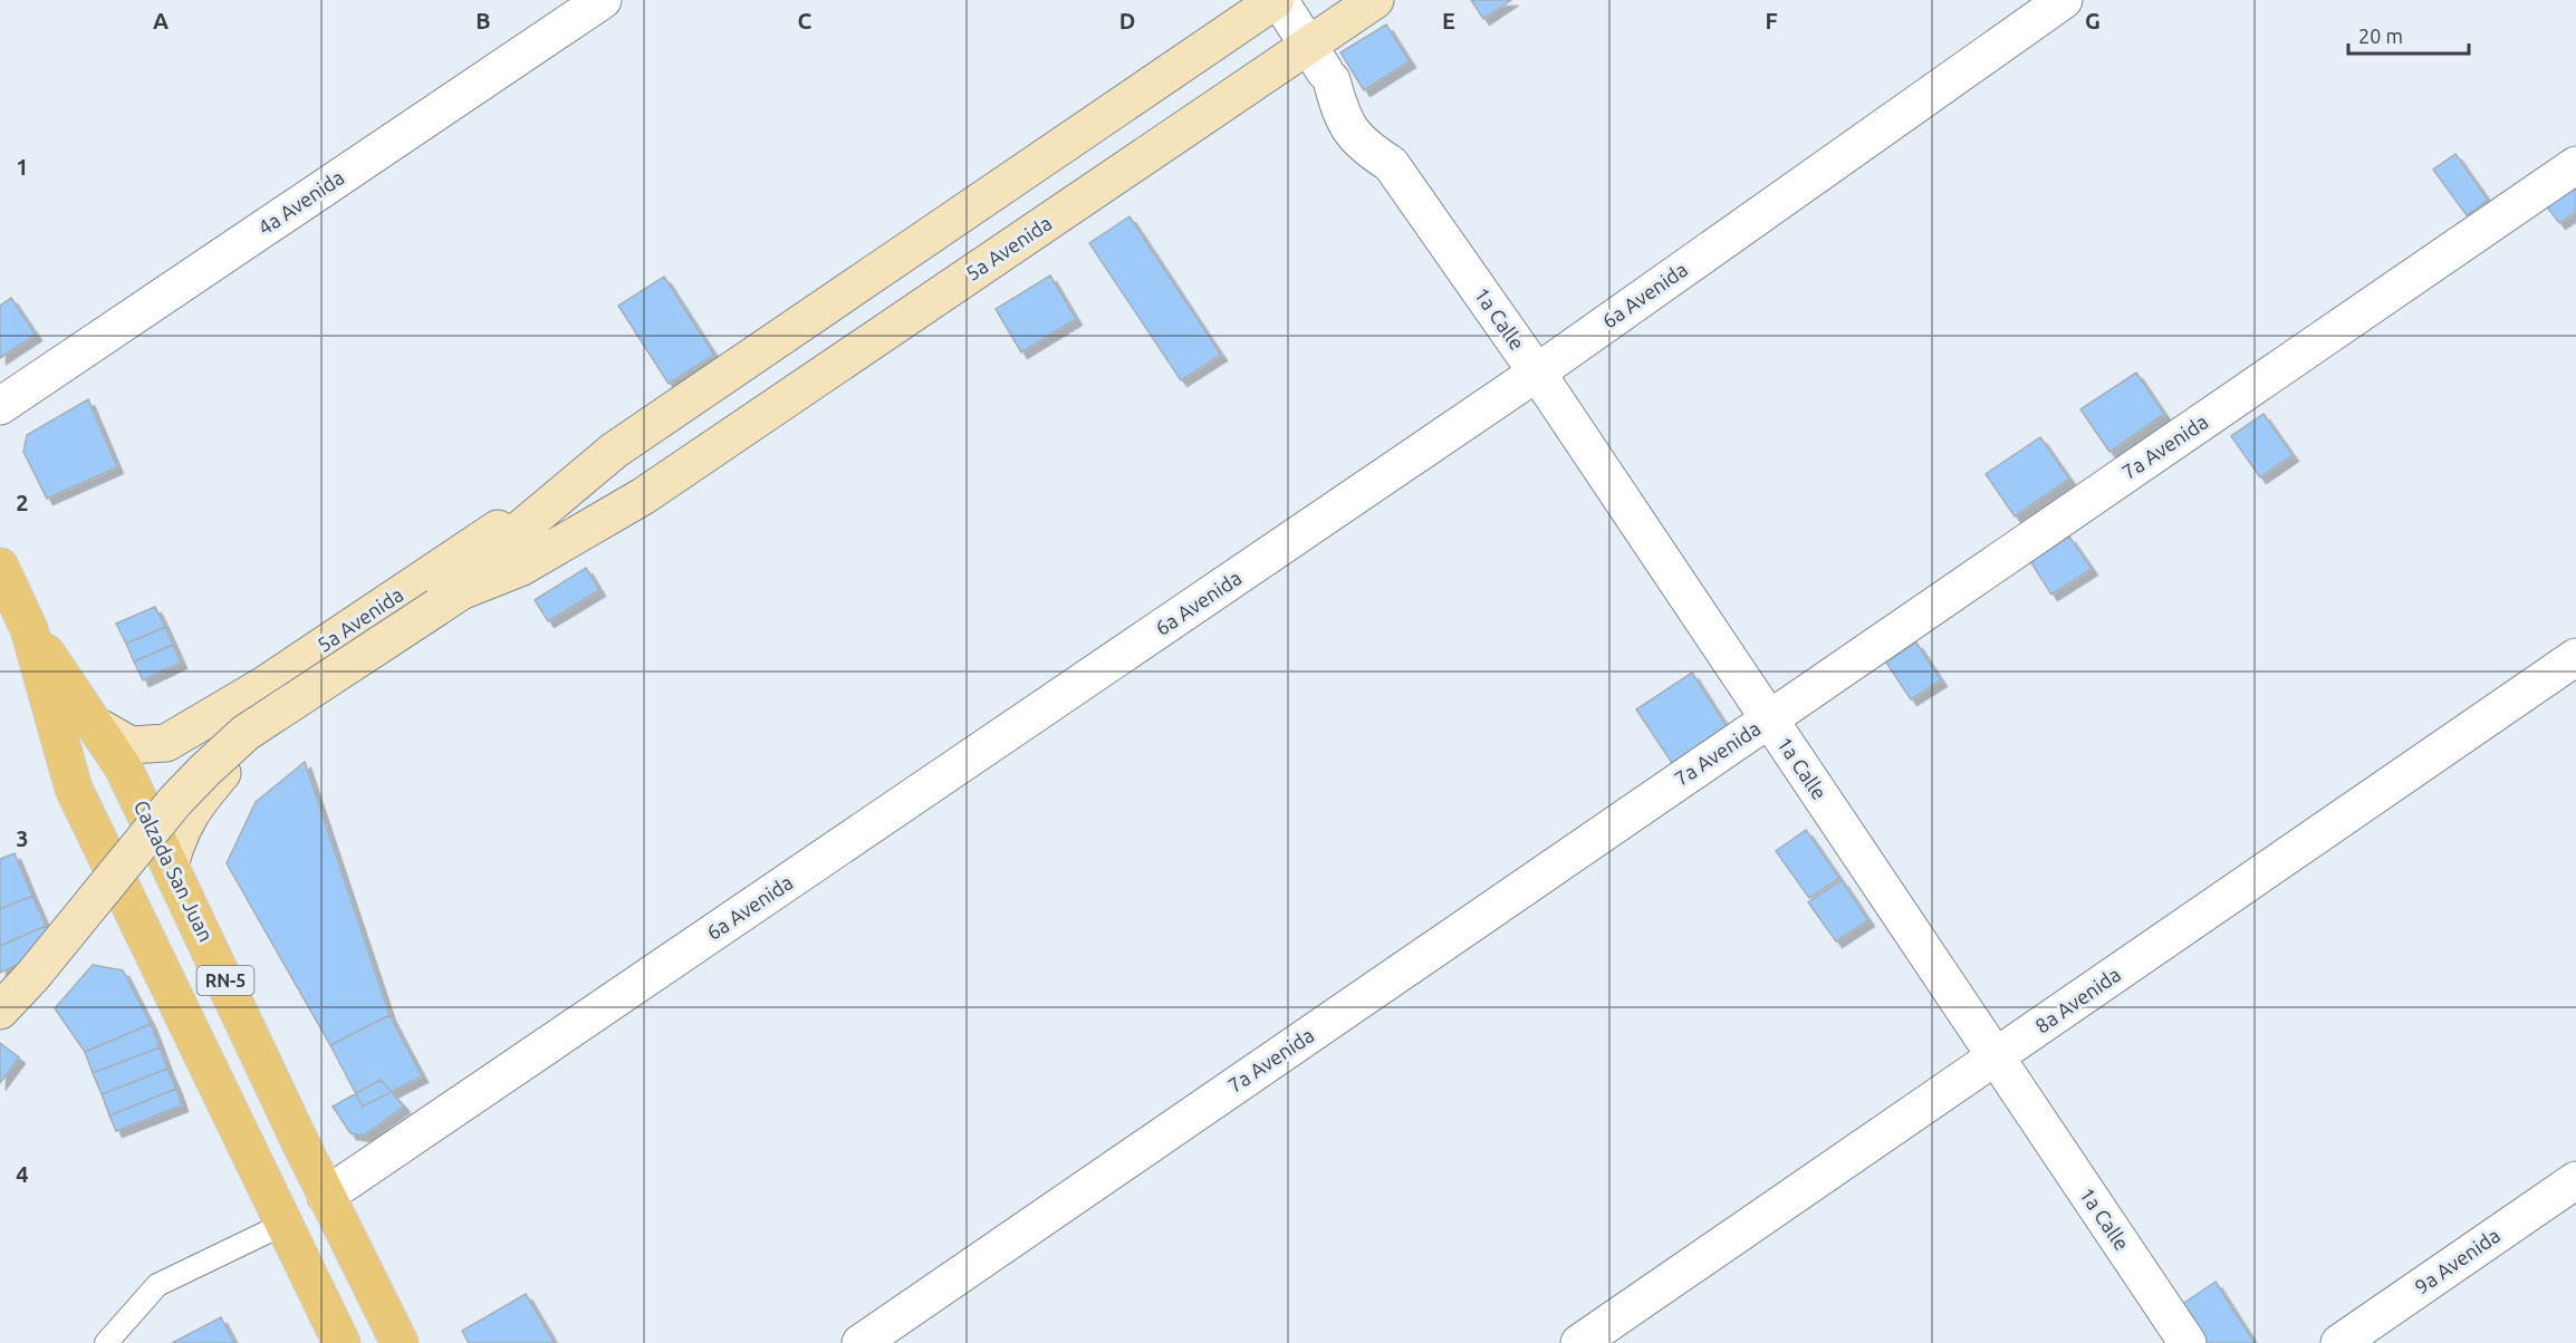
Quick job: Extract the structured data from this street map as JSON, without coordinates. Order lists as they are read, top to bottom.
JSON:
{
  "streets": {
    "main road": ["5a Avenida", "Calzada San Juan", "RN-5"],
    "street": [
      "4a Avenida",
      "6a Avenida",
      "1a Calle",
      "7a Avenida",
      "8a Avenida",
      "9a Avenida"
    ]
  },
  "crossings": [
    ["5a Avenida", "1a Calle"],
    ["5a Avenida", "Calzada San Juan"],
    ["6a Avenida", "1a Calle"],
    ["6a Avenida", "Calzada San Juan"],
    ["1a Calle", "7a Avenida"],
    ["1a Calle", "8a Avenida"]
  ],
  "scale_bar": "20 m",
  "grid": {
    "columns": [
      "A",
      "B",
      "C",
      "D",
      "E",
      "F",
      "G"
    ],
    "rows": [
      "1",
      "2",
      "3",
      "4"
    ]
  }
}
